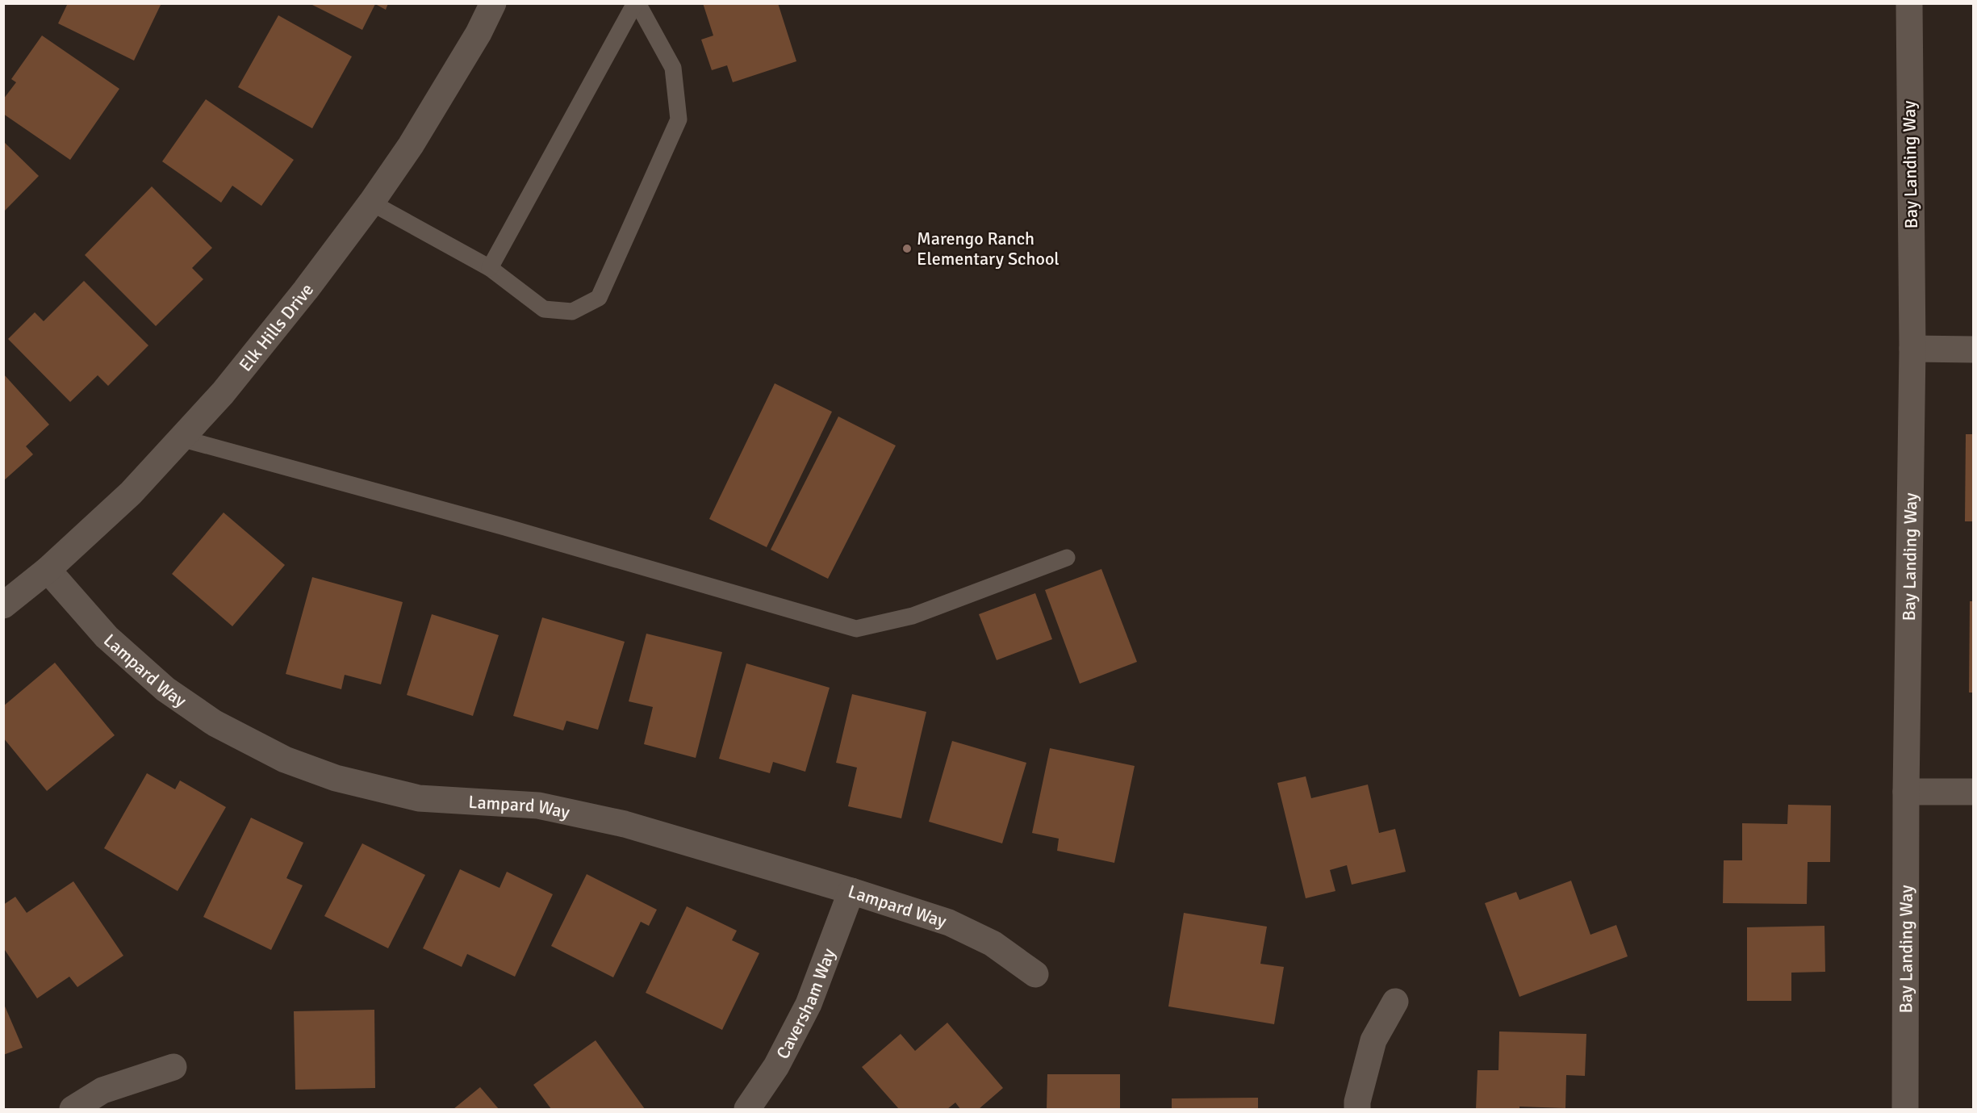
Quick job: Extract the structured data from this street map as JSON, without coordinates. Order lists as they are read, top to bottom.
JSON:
{
  "streets": {
    "street": [
      "Bay Landing Way",
      "Elk Hills Drive",
      "Lampard Way",
      "Caversham Way"
    ]
  },
  "crossings": [
    ["Elk Hills Drive", "Lampard Way"],
    ["Lampard Way", "Caversham Way"]
  ],
  "places": ["Marengo Ranch Elementary School"]
}
